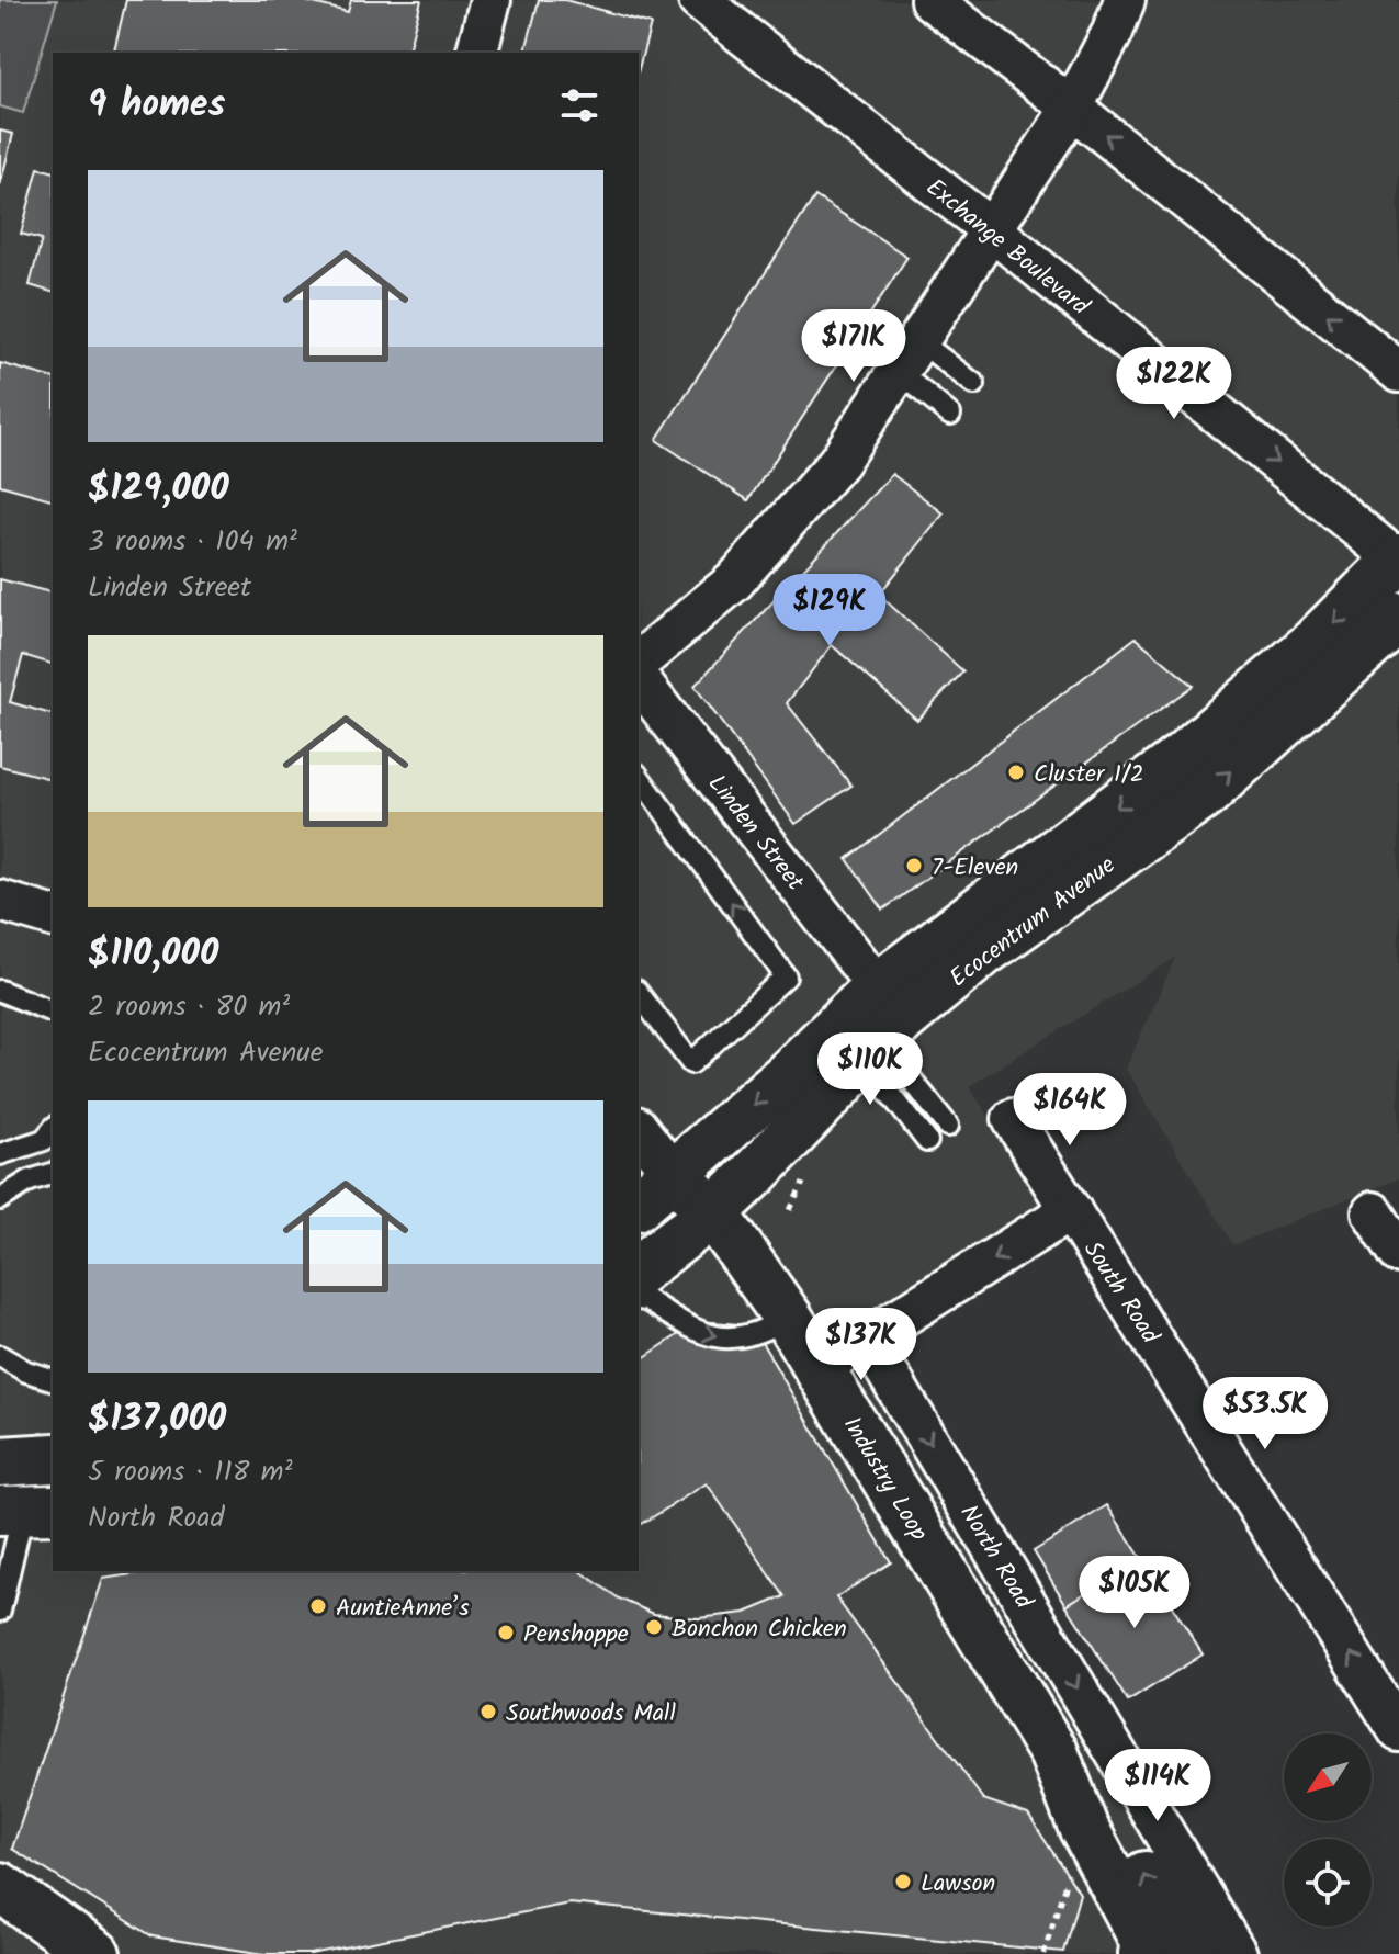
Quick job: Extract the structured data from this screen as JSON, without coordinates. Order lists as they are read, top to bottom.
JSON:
{
  "streets": {
    "street": [
      "Exchange Boulevard",
      "Linden Street",
      "Ecocentrum Avenue",
      "South Road",
      "Industry Loop",
      "North Road"
    ]
  },
  "crossings": [
    ["Exchange Boulevard", "Ecocentrum Avenue"],
    ["Linden Street", "Ecocentrum Avenue"],
    ["Ecocentrum Avenue", "Industry Loop"]
  ],
  "one_way": ["South Road", "North Road"],
  "places": [
    "Cluster 1/2",
    "7-Eleven",
    "AuntieAnne’s",
    "Bonchon Chicken",
    "Penshoppe",
    "Southwoods Mall",
    "Lawson"
  ],
  "north": "bottom left",
  "page": {
    "heading": "9 homes",
    "list": [
      {
        "name": "$129,000",
        "note": "3 rooms · 104 m² · Linden Street"
      },
      {
        "name": "$110,000",
        "note": "2 rooms · 80 m² · Ecocentrum Avenue"
      },
      {
        "name": "$137,000",
        "note": "5 rooms · 118 m² · North Road"
      }
    ],
    "price": [
      "$171K",
      "$122K",
      "$129K",
      "$110K",
      "$164K",
      "$137K",
      "$53.5K",
      "$105K",
      "$114K"
    ]
  }
}
